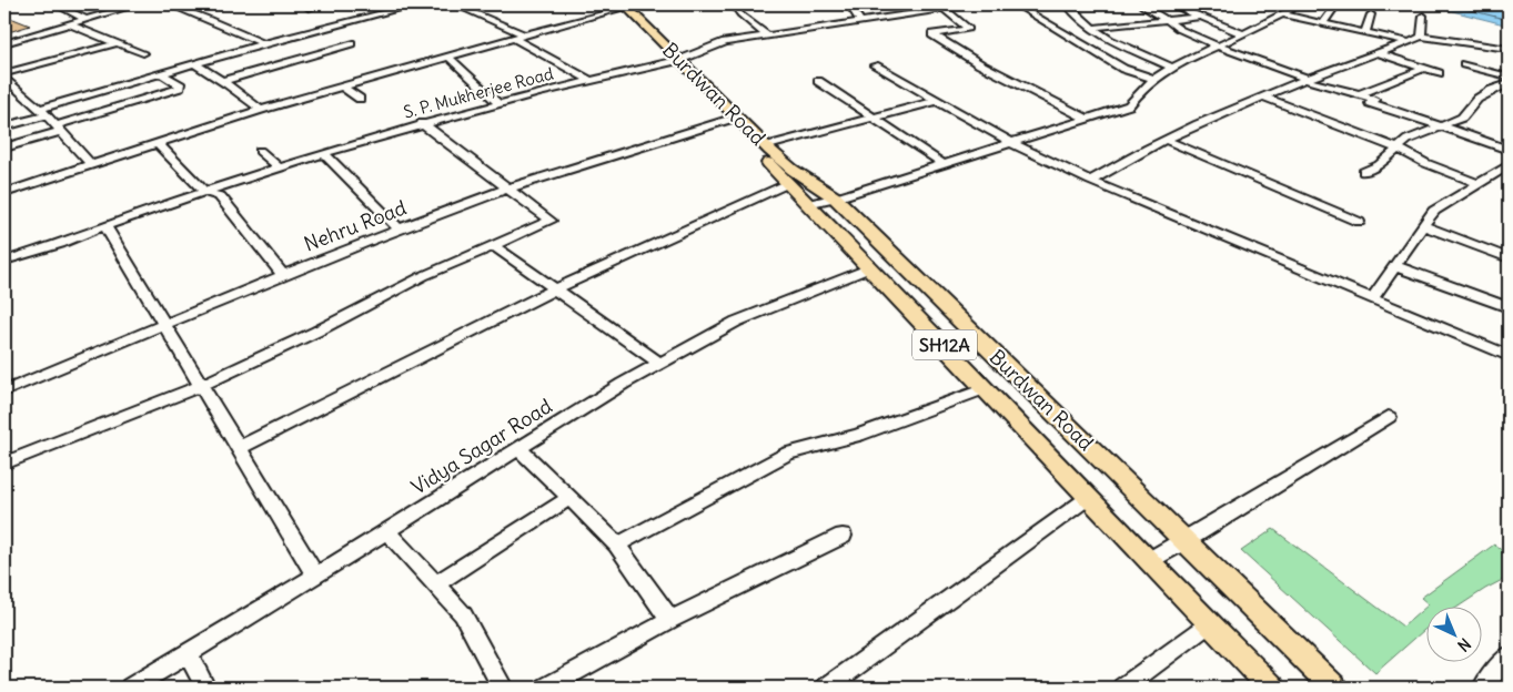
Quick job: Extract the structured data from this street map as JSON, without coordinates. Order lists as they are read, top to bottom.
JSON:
{
  "streets": {
    "main road": ["Burdwan Road", "SH12A"],
    "street": ["S. P. Mukherjee Road", "Nehru Road", "Vidya Sagar Road"]
  },
  "crossings": [
    ["S. P. Mukherjee Road", "Burdwan Road"],
    ["Burdwan Road", "Nehru Road"],
    ["Burdwan Road", "Vidya Sagar Road"]
  ],
  "north": "bottom right"
}
